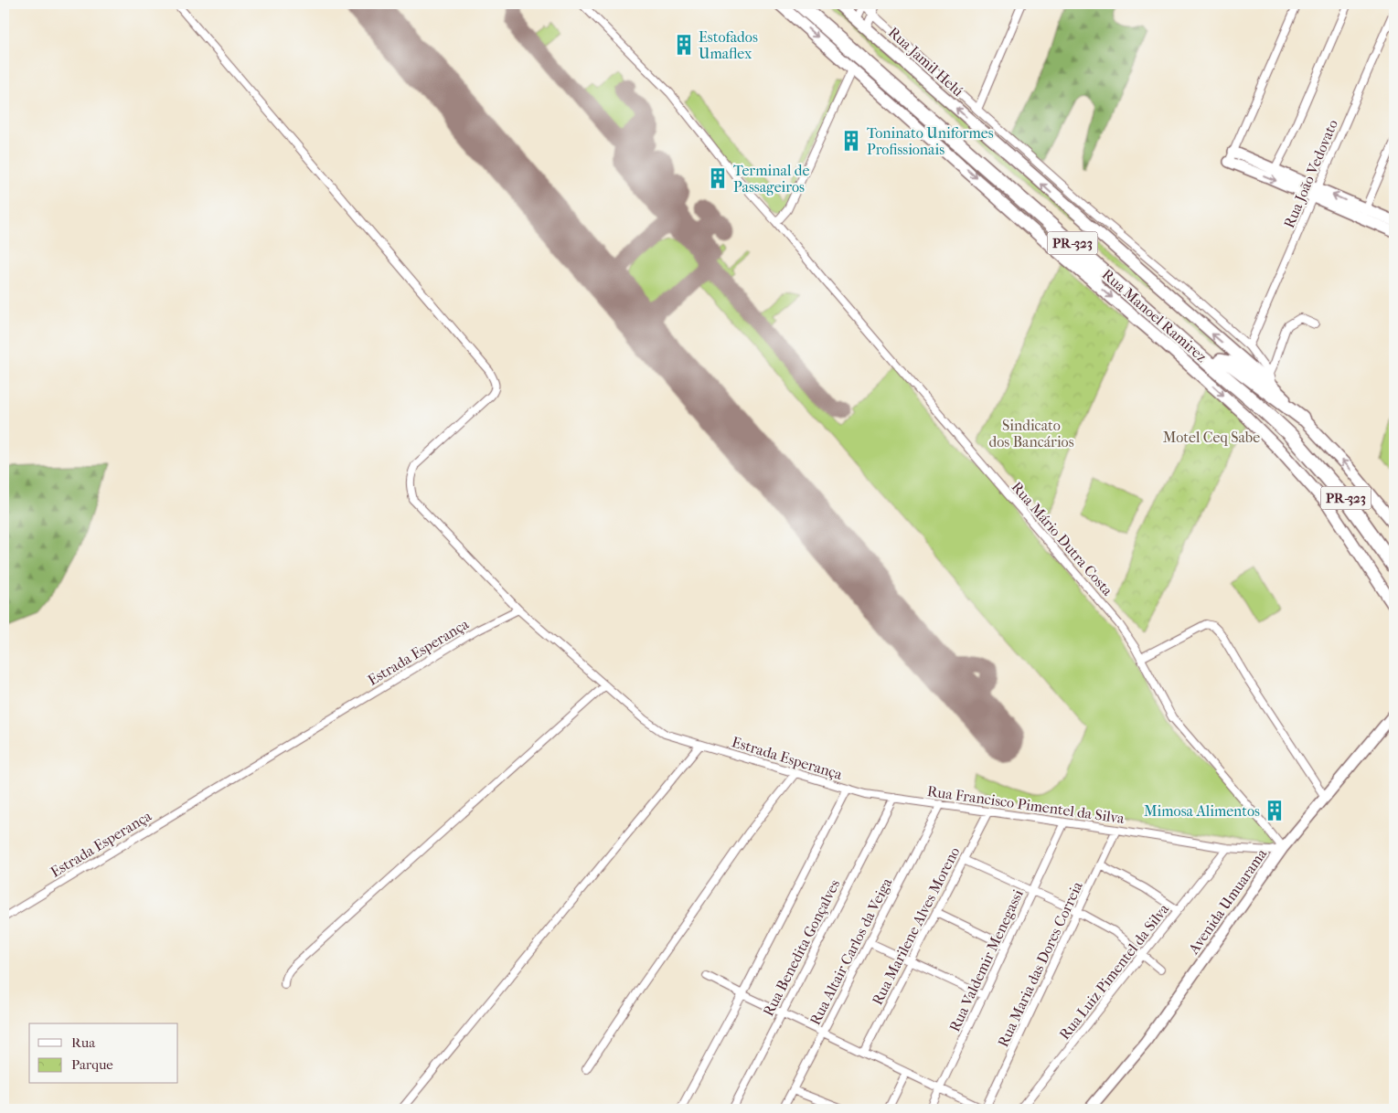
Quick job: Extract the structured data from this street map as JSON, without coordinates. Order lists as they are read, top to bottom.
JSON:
{
  "streets": {
    "highway": ["PR-323"],
    "main road": ["Rua Jamil Helú", "Rua Manoel Ramirez"],
    "street": [
      "Rua João Vedovato",
      "Rua Mário Dutra Costa",
      "Estrada Esperança",
      "Rua Francisco Pimentel da Silva",
      "Avenida Umuarama",
      "Rua Marilene Alves Moreno",
      "Rua Benedita Gonçalves",
      "Rua Altair Carlos da Veiga",
      "Rua Valdemir Menegassi",
      "Rua Maria das Dores Correia",
      "Rua Luiz Pimentel da Silva"
    ]
  },
  "crossings": [
    ["Rua Mário Dutra Costa", "Rua Francisco Pimentel da Silva"],
    ["Rua Mário Dutra Costa", "Avenida Umuarama"],
    ["Estrada Esperança", "Rua Francisco Pimentel da Silva"],
    ["Rua Francisco Pimentel da Silva", "Avenida Umuarama"],
    ["Rua Francisco Pimentel da Silva", "Rua Marilene Alves Moreno"],
    ["Rua Francisco Pimentel da Silva", "Rua Benedita Gonçalves"],
    ["Rua Francisco Pimentel da Silva", "Rua Altair Carlos da Veiga"],
    ["Rua Francisco Pimentel da Silva", "Rua Valdemir Menegassi"],
    ["Rua Francisco Pimentel da Silva", "Rua Maria das Dores Correia"],
    ["Rua Francisco Pimentel da Silva", "Rua Luiz Pimentel da Silva"]
  ],
  "one_way": ["Rua Jamil Helú", "Rua Manoel Ramirez"],
  "parks": ["Sindicato dos Bancários", "Motel Ceq Sabe"],
  "places": {
    "building": [
      "Estofados Umaflex",
      "Toninato Uniformes Profissionais",
      "Terminal de Passageiros",
      "Mimosa Alimentos"
    ]
  },
  "legend": ["Rua", "Parque"]
}
